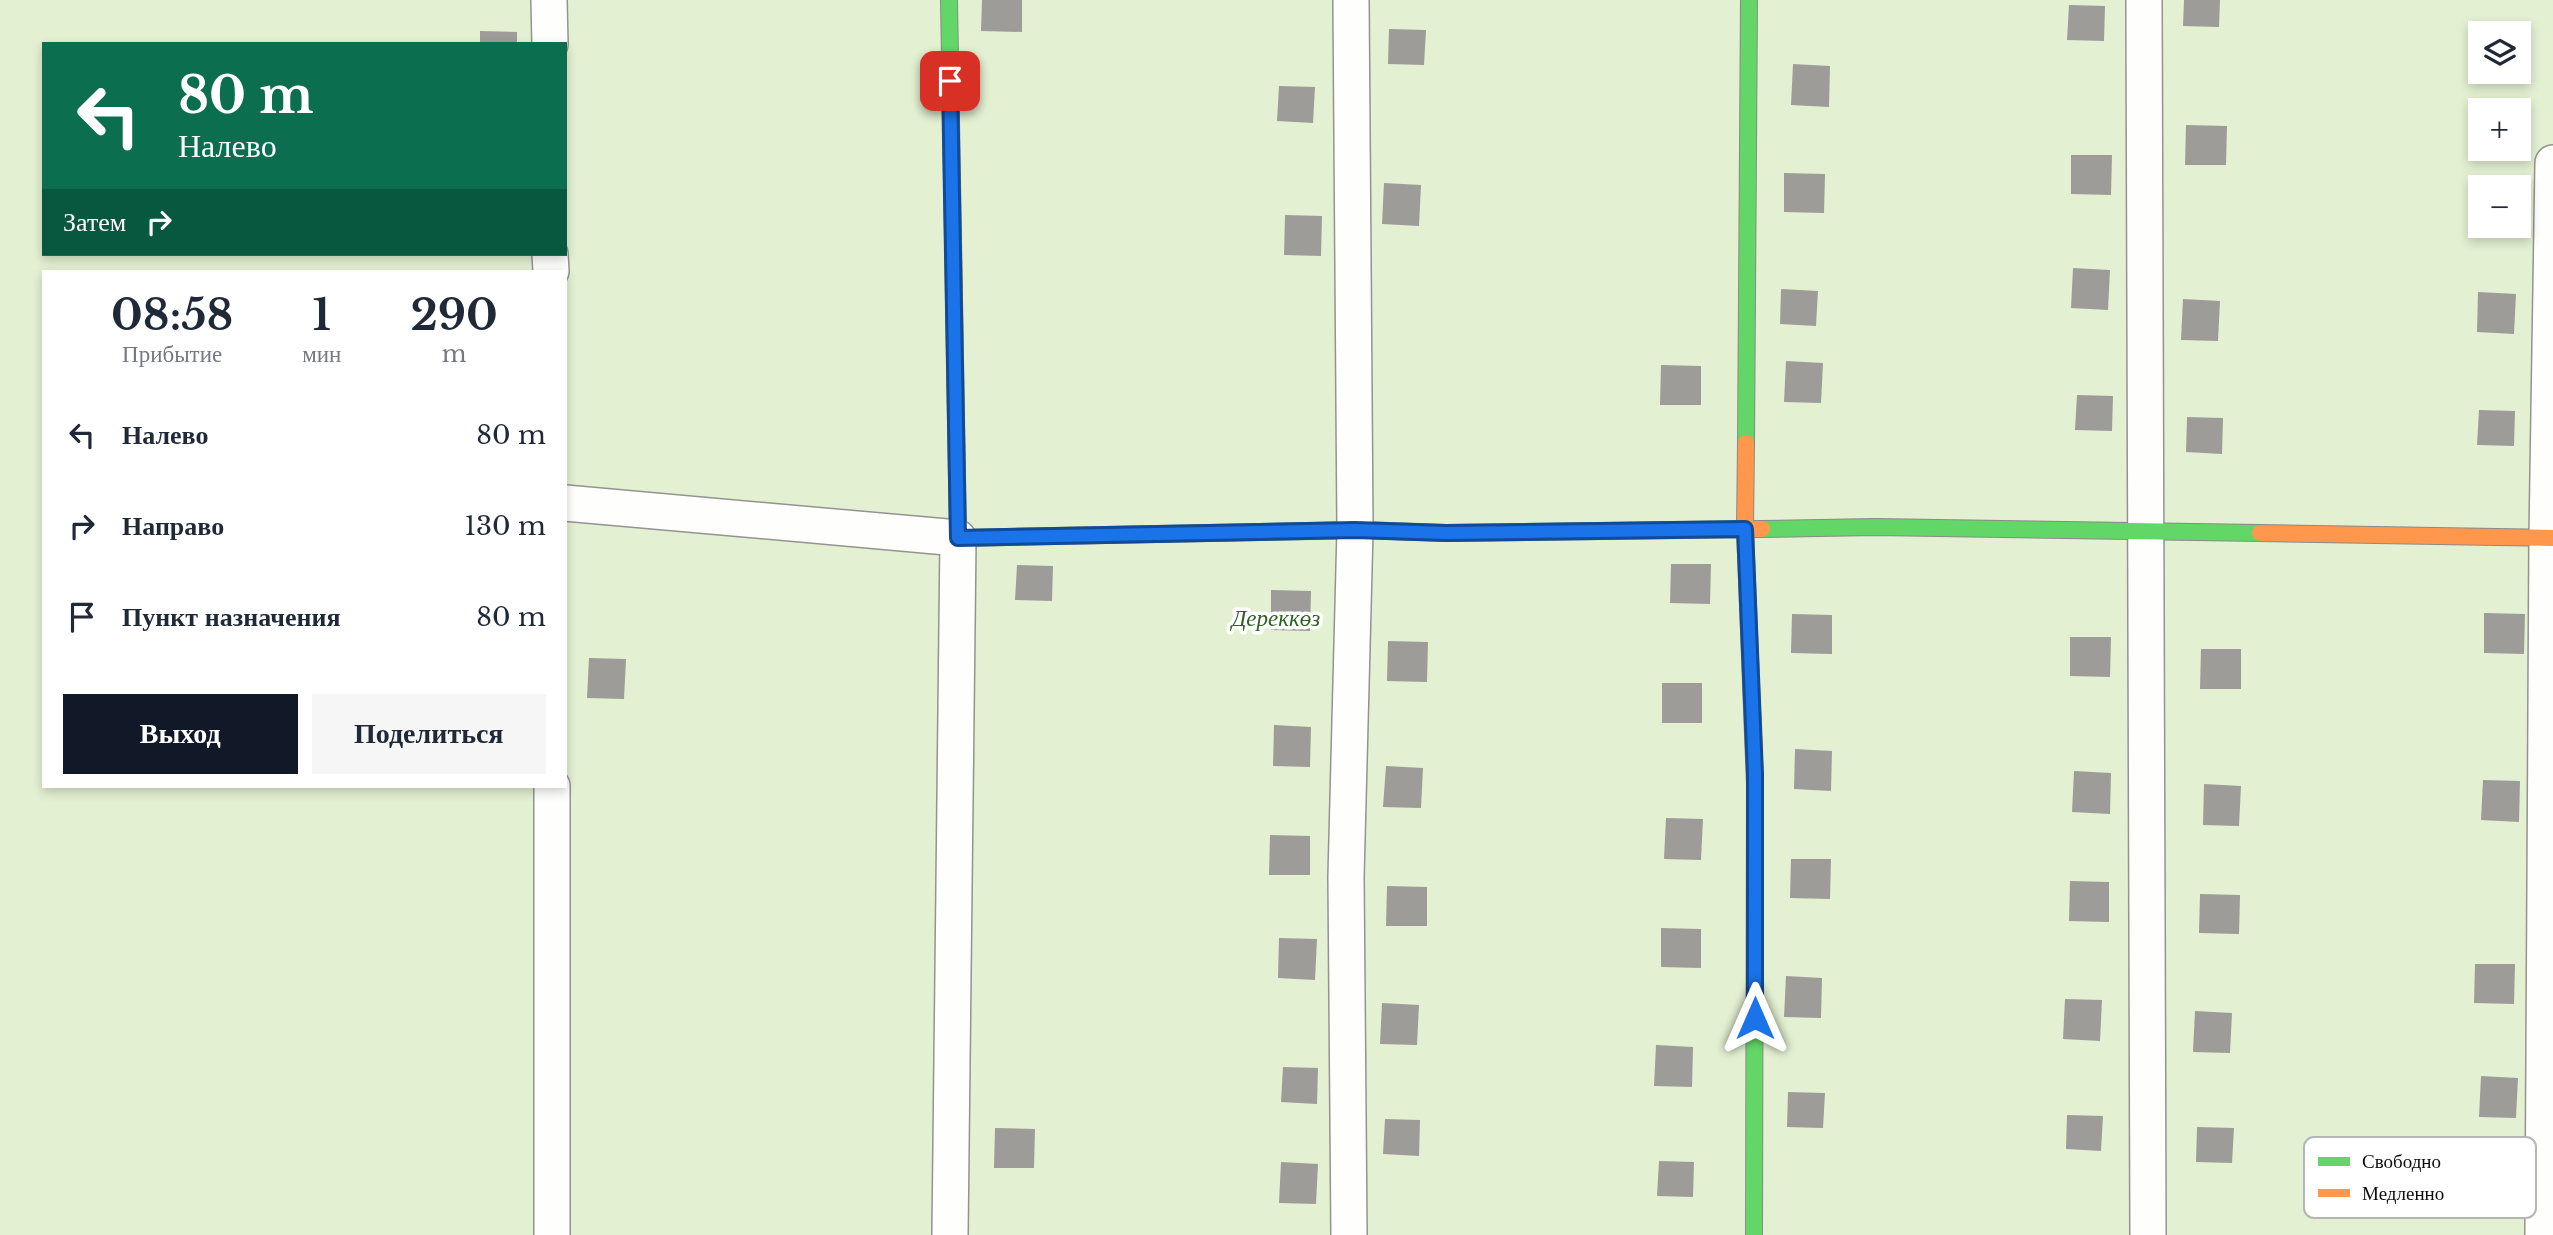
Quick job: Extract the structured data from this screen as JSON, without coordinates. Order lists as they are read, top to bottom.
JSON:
{
  "parks": ["Дереккөз"],
  "legend": ["Свободно", "Медленно"],
  "page": {
    "map_buttons": ["+", "−"],
    "turn": ["80 m", "Налево"],
    "then": "Затем",
    "eta": [
      "08:58",
      "Прибытие",
      "1",
      "мин",
      "290",
      "m"
    ],
    "list": [
      {
        "name": "Налево",
        "value": "80 m"
      },
      {
        "name": "Направо",
        "value": "130 m"
      },
      {
        "name": "Пункт назначения",
        "value": "80 m"
      }
    ],
    "buttons": ["Выход", "Поделиться"]
  }
}
